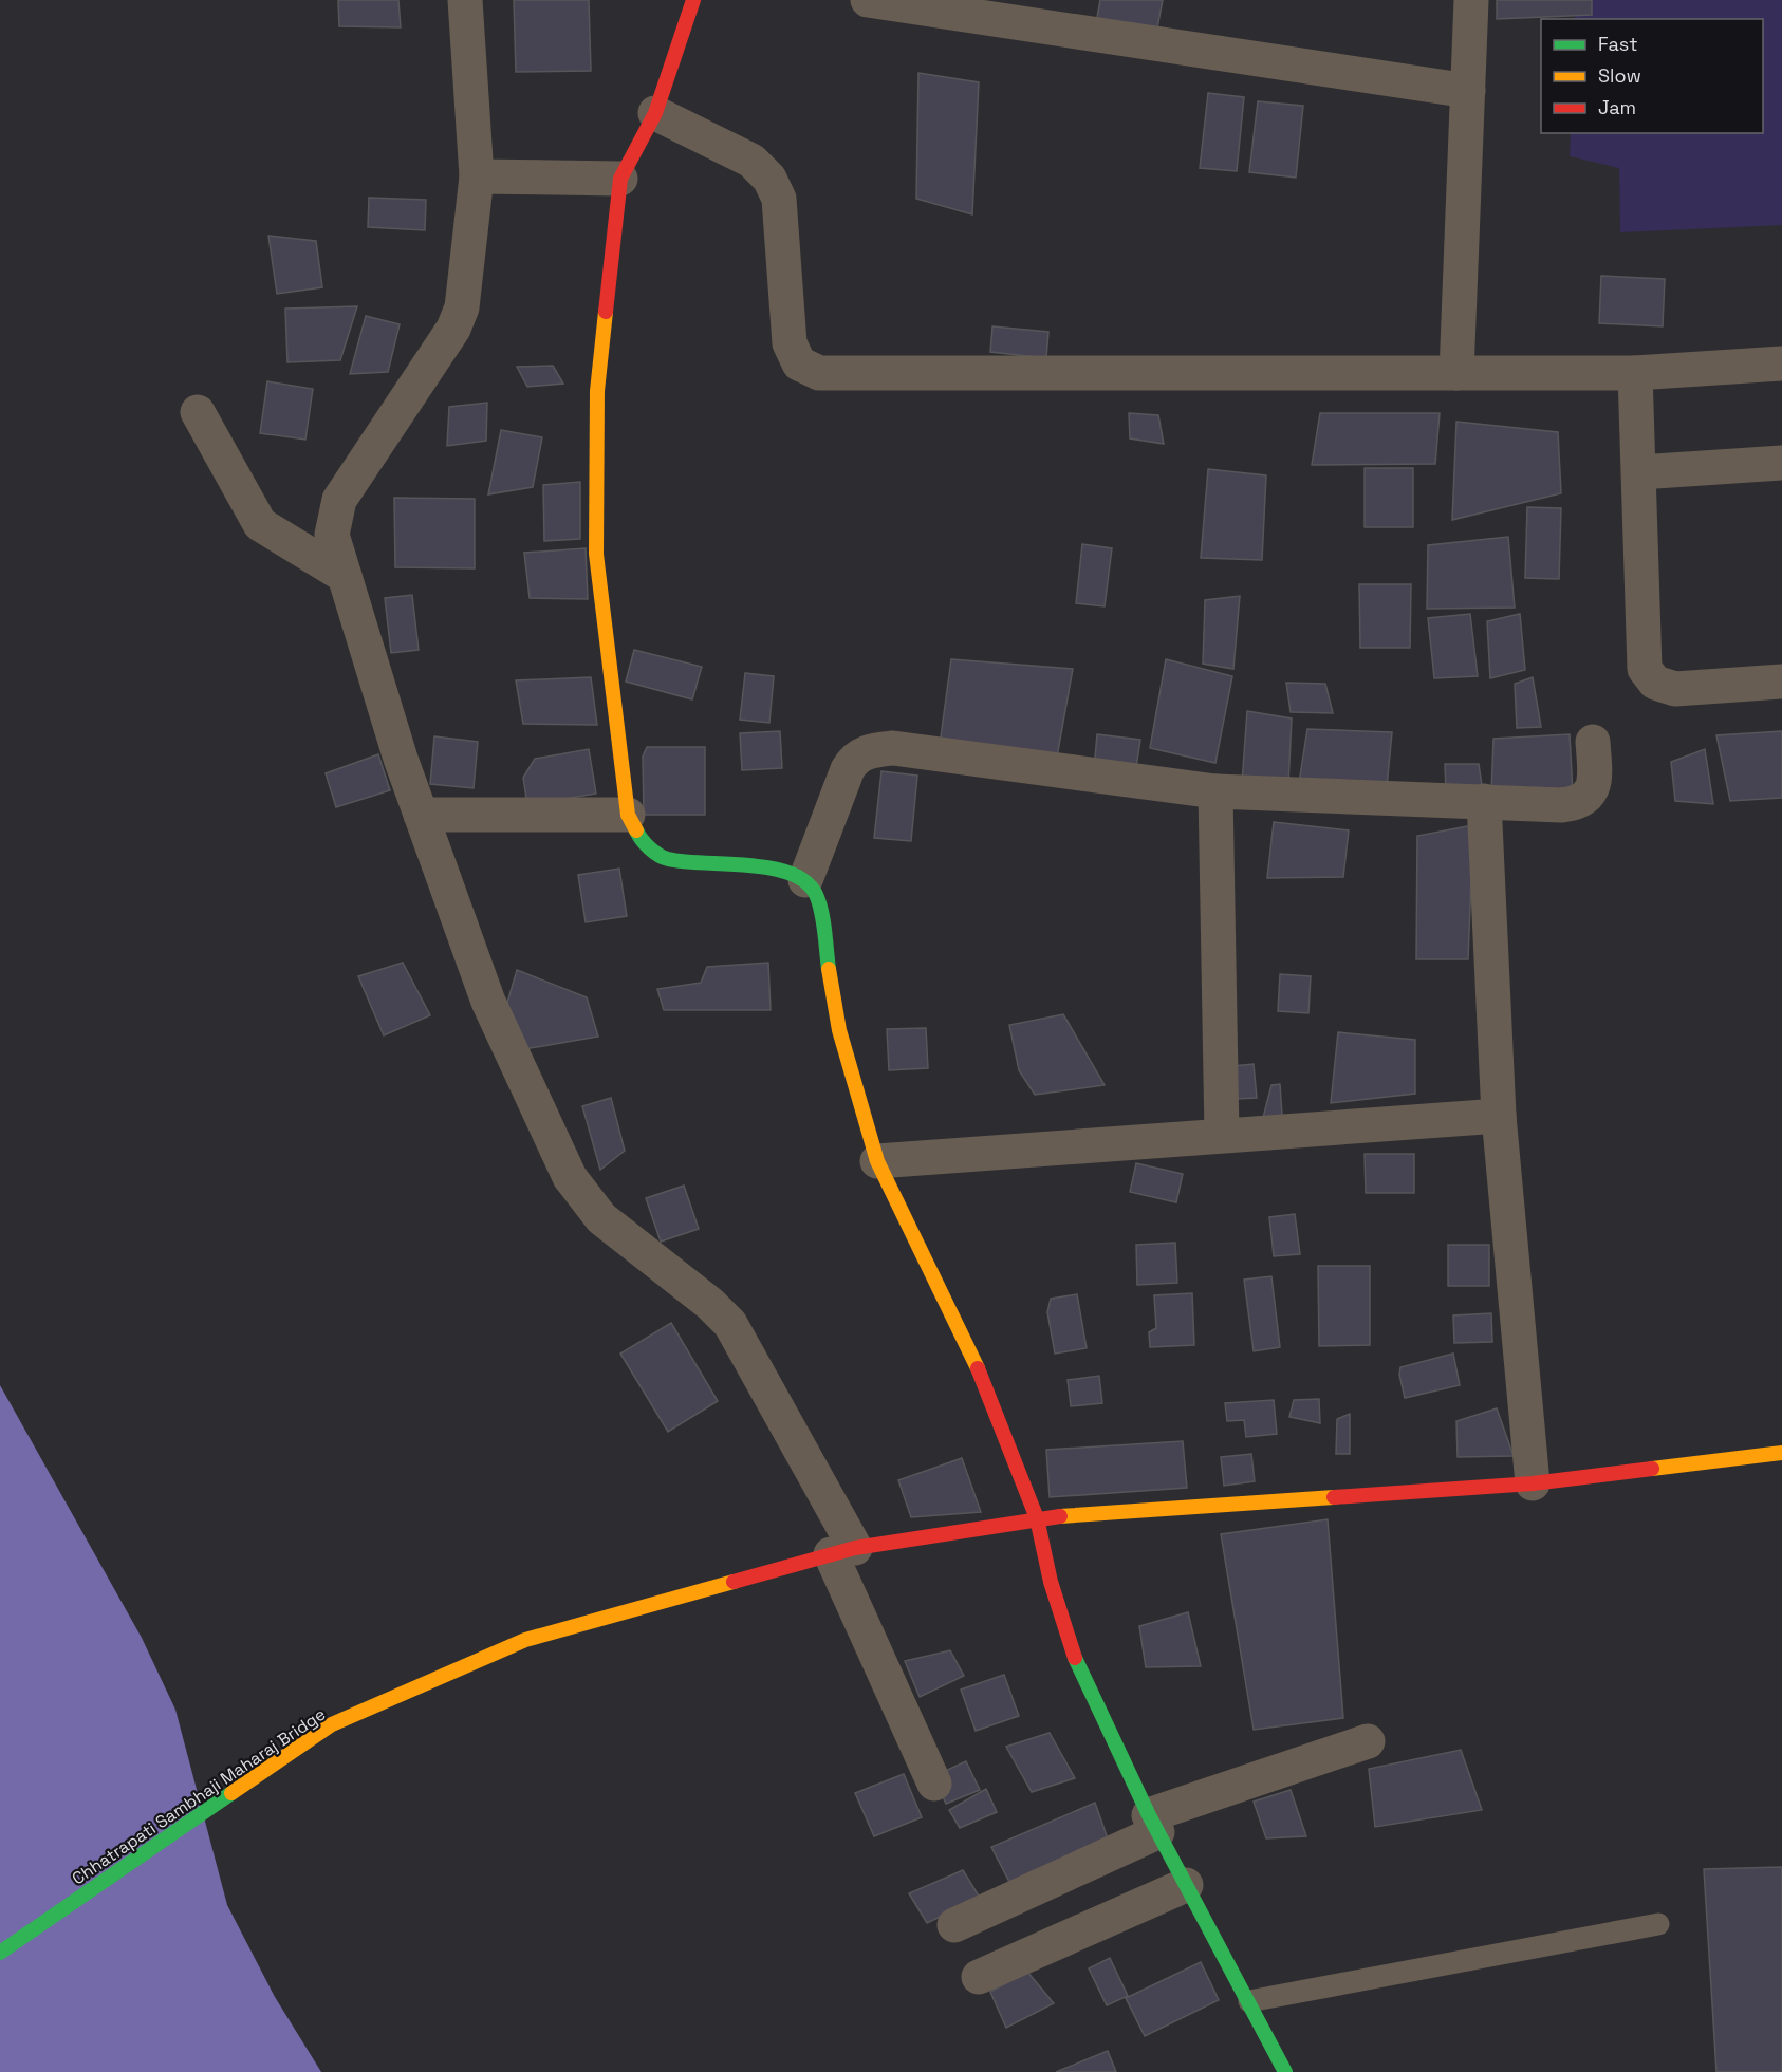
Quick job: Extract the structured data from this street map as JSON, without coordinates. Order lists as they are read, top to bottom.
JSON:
{
  "streets": {
    "street": ["Chhatrapati Sambhaji Maharaj Bridge"]
  },
  "legend": ["Fast", "Slow", "Jam"]
}
